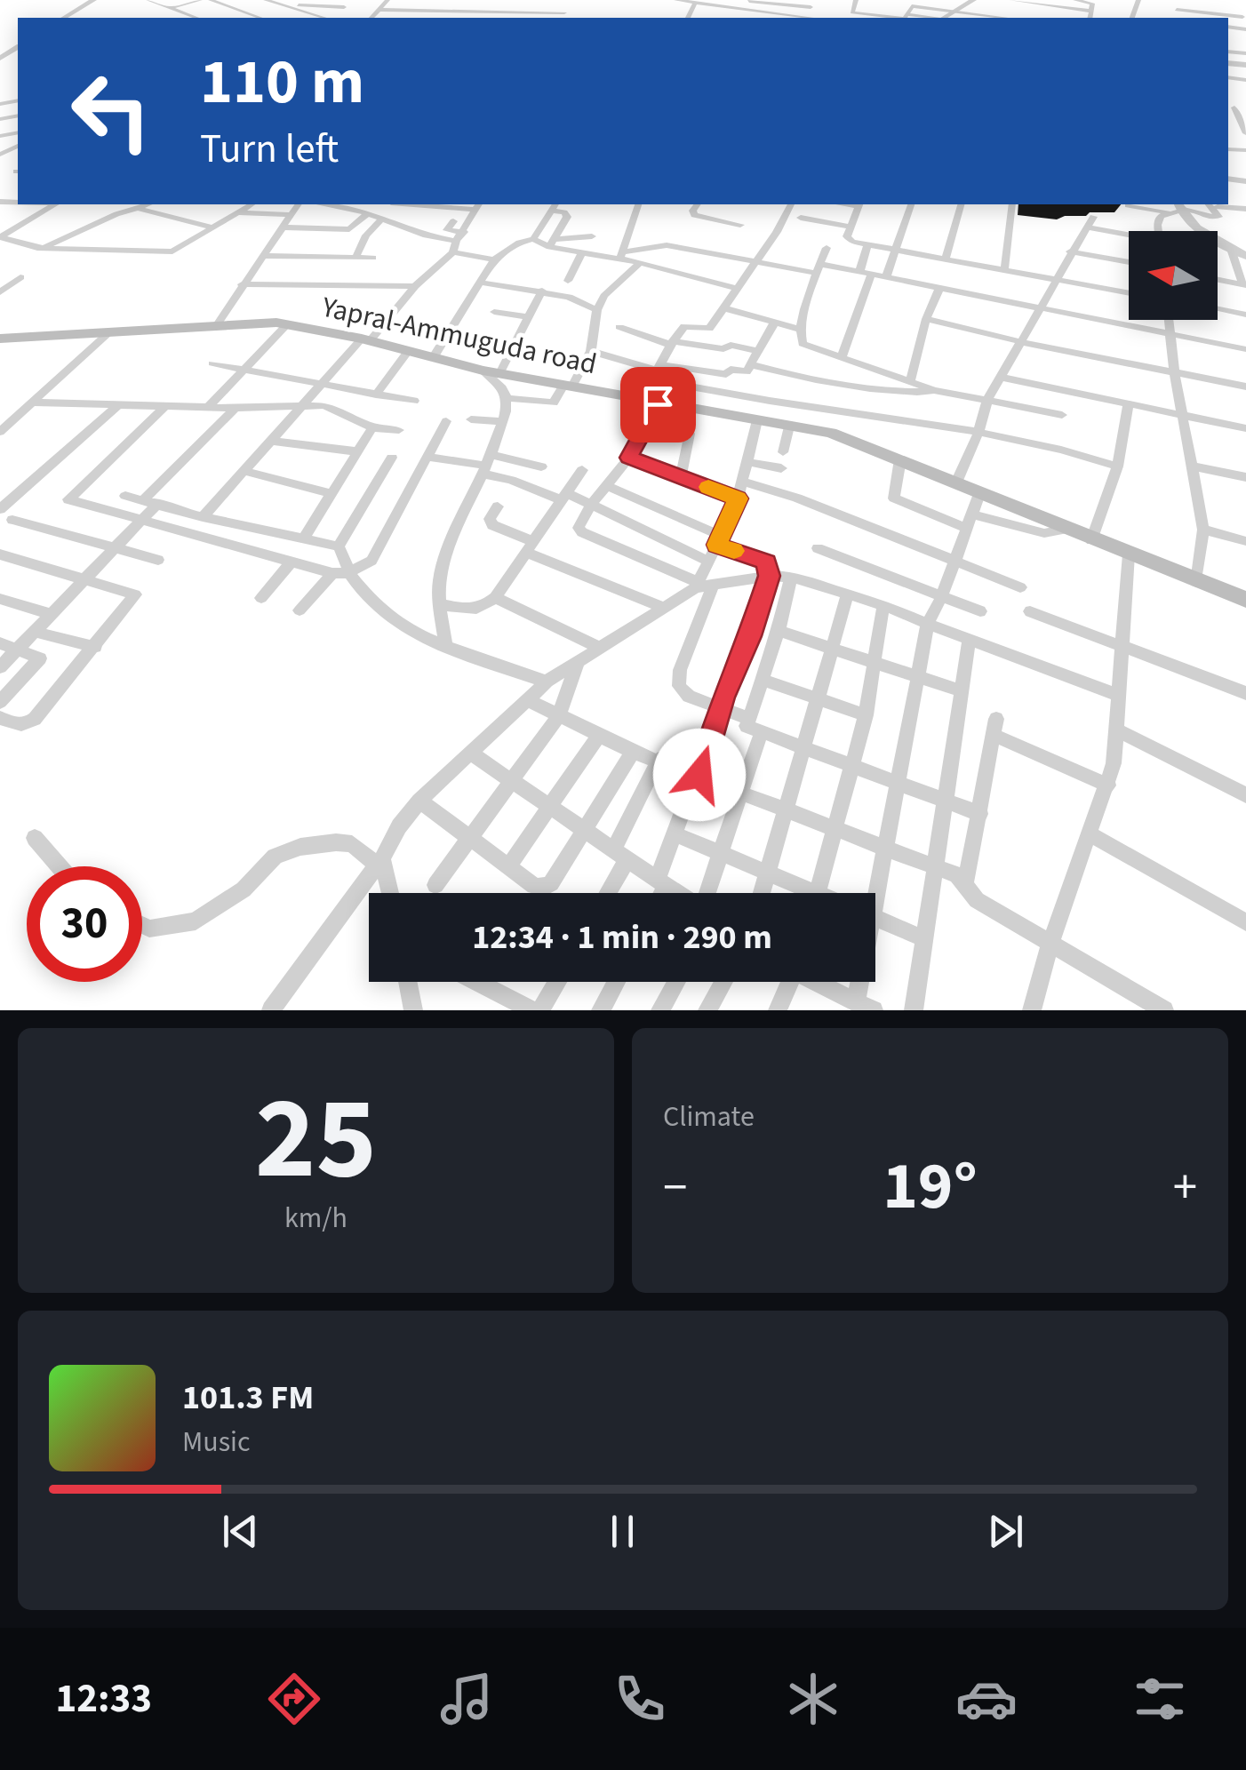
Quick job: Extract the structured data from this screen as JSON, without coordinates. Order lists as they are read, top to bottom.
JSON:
{
  "streets": {
    "main road": ["Yapral-Ammuguda road"]
  },
  "north": "left",
  "page": {
    "turn": ["110 m", "Turn left"],
    "limit": "30",
    "trip": "12:34 · 1 min · 290 m",
    "tile": [
      ["25", "km/h"],
      "Climate"
    ],
    "heat": ["−", "19°", "+"],
    "song": ["101.3 FM", "Music"],
    "tabs": "12:33"
  }
}
